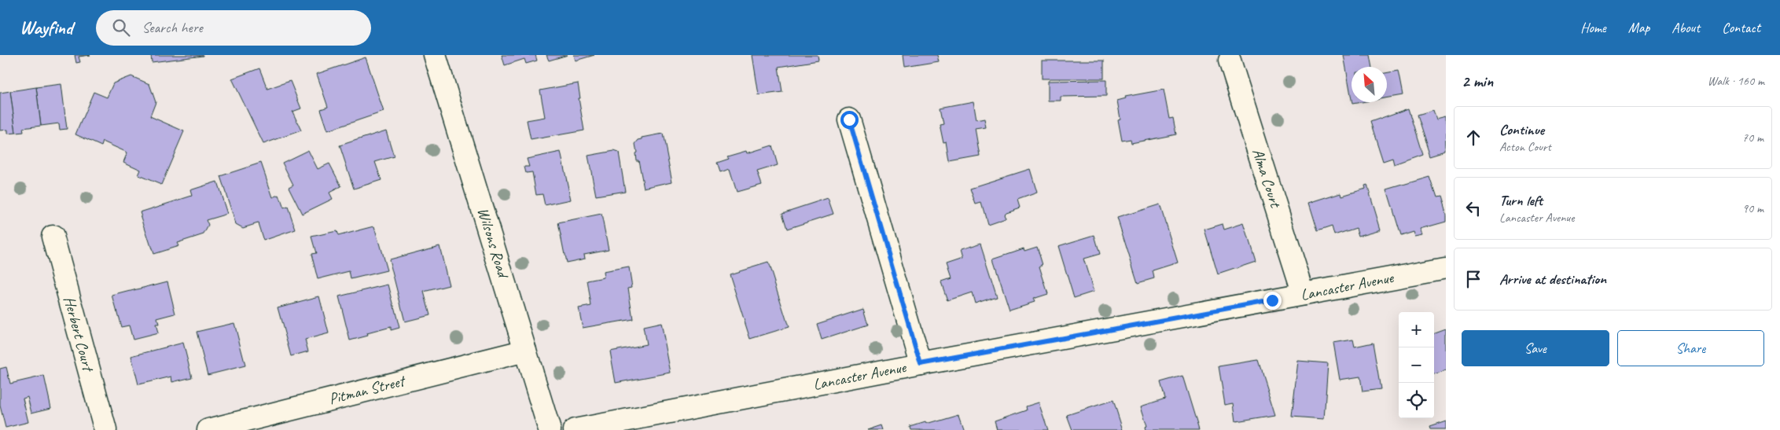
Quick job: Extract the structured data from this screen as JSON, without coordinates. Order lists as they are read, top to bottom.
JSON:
{
  "streets": {
    "street": [
      "Alma Court",
      "Wilsons Road",
      "Lancaster Avenue",
      "Herbert Court",
      "Pitman Street"
    ]
  },
  "crossings": [
    ["Alma Court", "Lancaster Avenue"],
    ["Wilsons Road", "Pitman Street"]
  ],
  "north": "top left",
  "page": {
    "header": "Wayfind",
    "search": "Search here",
    "nav": [
      "Home",
      "Map",
      "About",
      "Contact"
    ],
    "heading": ["2 min", "Walk · 160 m"],
    "list": [
      ["Continue", "Acton Court", "70 m"],
      ["Turn left", "Lancaster Avenue", "90 m"],
      "Arrive at destination"
    ],
    "map_buttons": ["+", "−"],
    "buttons": ["Save", "Share"]
  }
}
